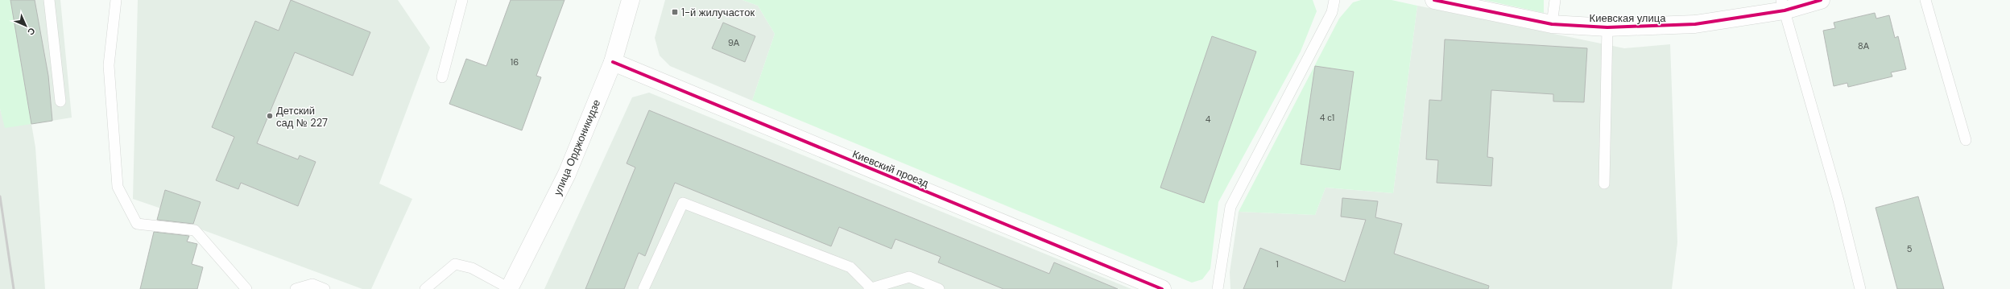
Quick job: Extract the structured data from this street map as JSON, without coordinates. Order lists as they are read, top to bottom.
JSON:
{
  "streets": {
    "street": ["Киевская улица", "улица Орджоникидзе", "Киевский проезд"]
  },
  "crossings": [
    ["улица Орджоникидзе", "Киевский проезд"]
  ],
  "places": {
    "transit": ["1-й жилучасток"],
    "other": ["Детский сад № 227"]
  },
  "house_numbers": [
    "9А",
    "8А",
    "16",
    "4 с1",
    "4",
    "5",
    "1"
  ],
  "north": "bottom right"
}
